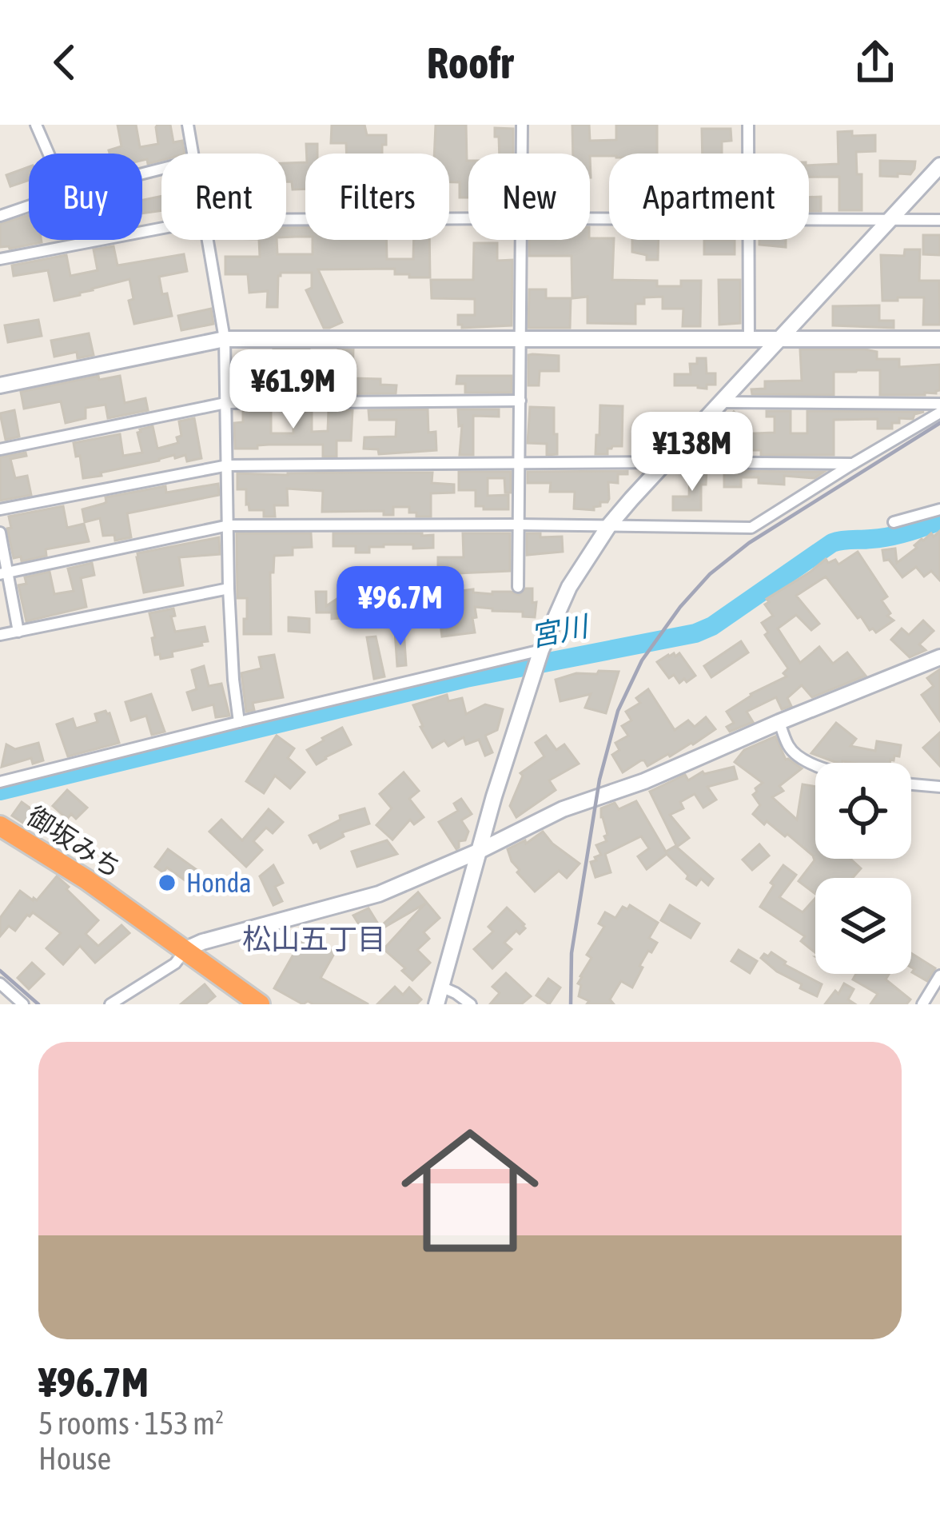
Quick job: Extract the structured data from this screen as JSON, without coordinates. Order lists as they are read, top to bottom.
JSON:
{
  "streets": {
    "highway": ["御坂みち"]
  },
  "districts": ["松山五丁目"],
  "water": ["宮川"],
  "places": ["Honda"],
  "page": {
    "header": "Roofr",
    "chip": [
      "Buy",
      "Rent",
      "Filters",
      "New",
      "Apartment"
    ],
    "price": ["¥61.9M", "¥138M", "¥96.7M"],
    "list": [
      {
        "name": "¥96.7M",
        "note": "5 rooms · 153 m² · House"
      }
    ]
  }
}
